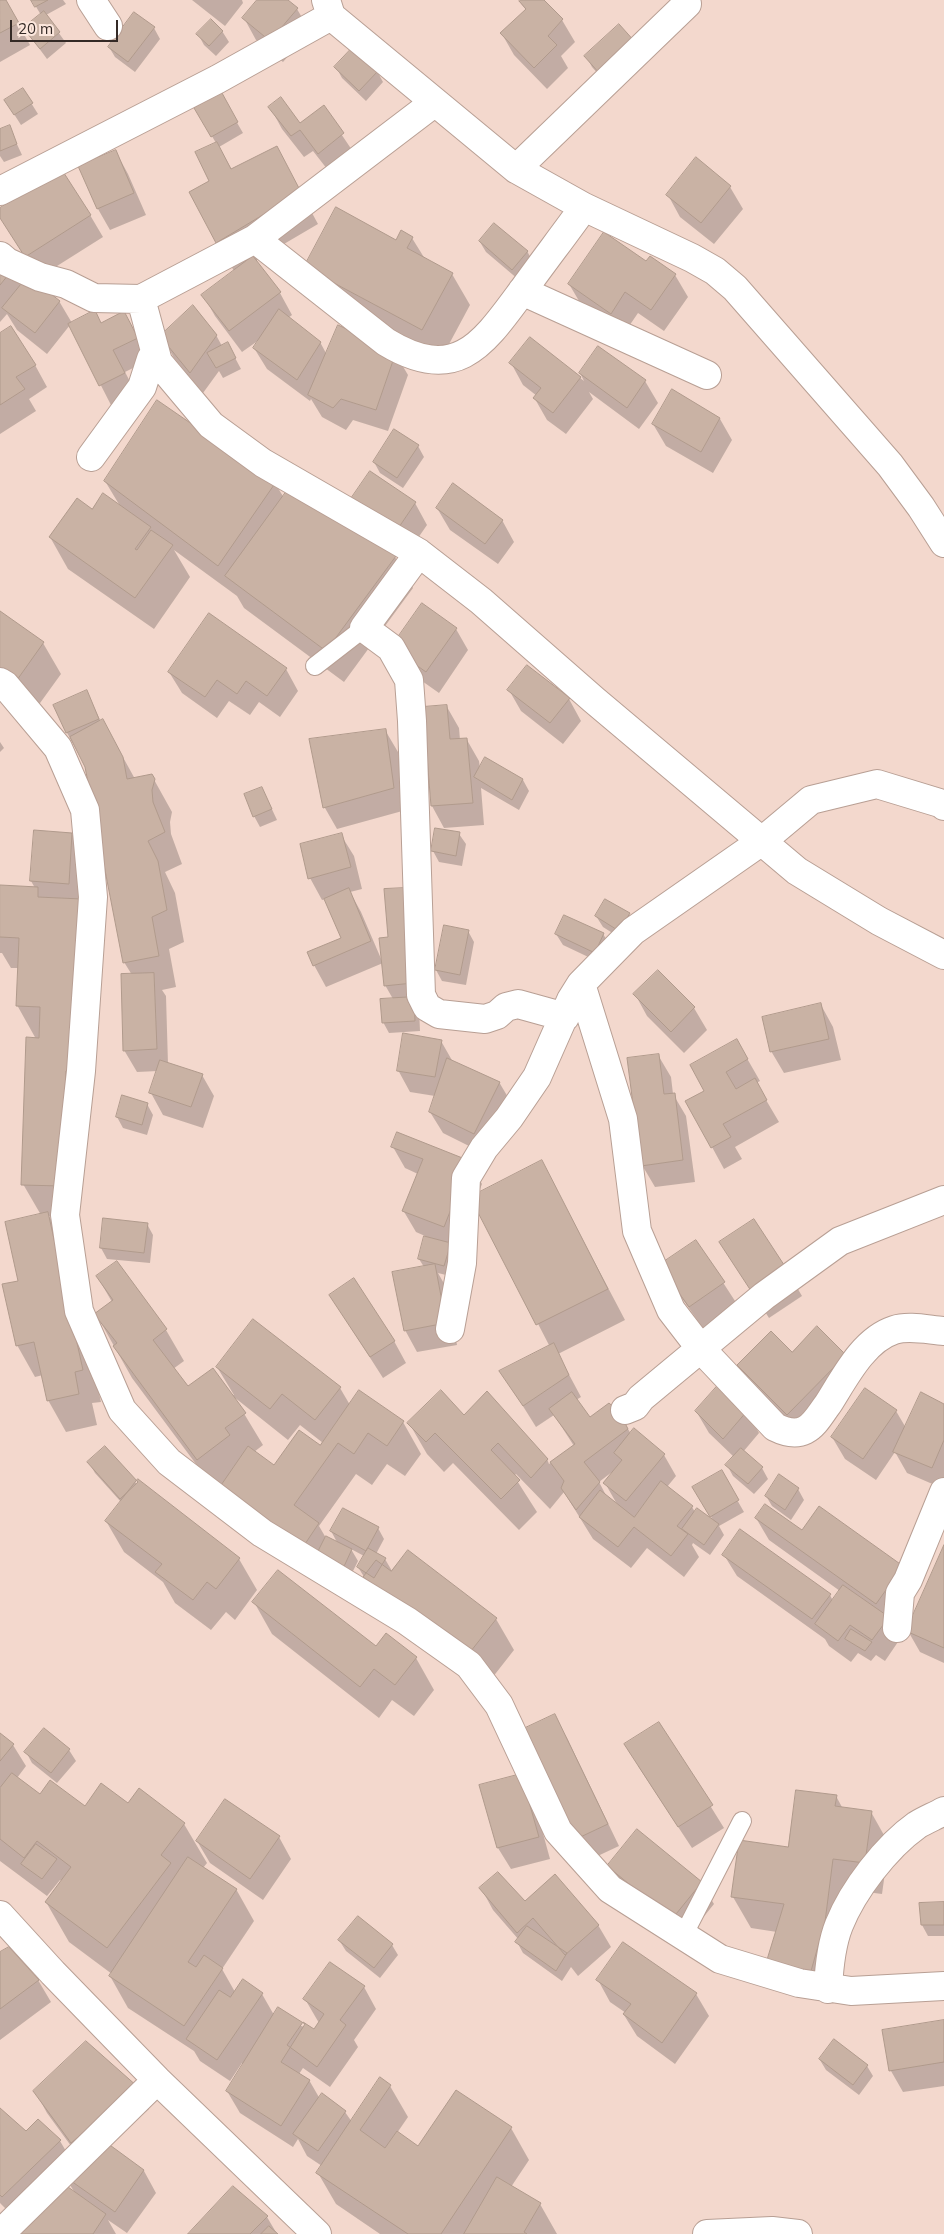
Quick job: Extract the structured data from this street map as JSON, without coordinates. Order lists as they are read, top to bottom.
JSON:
{
  "scale_bar": "20 m"
}
